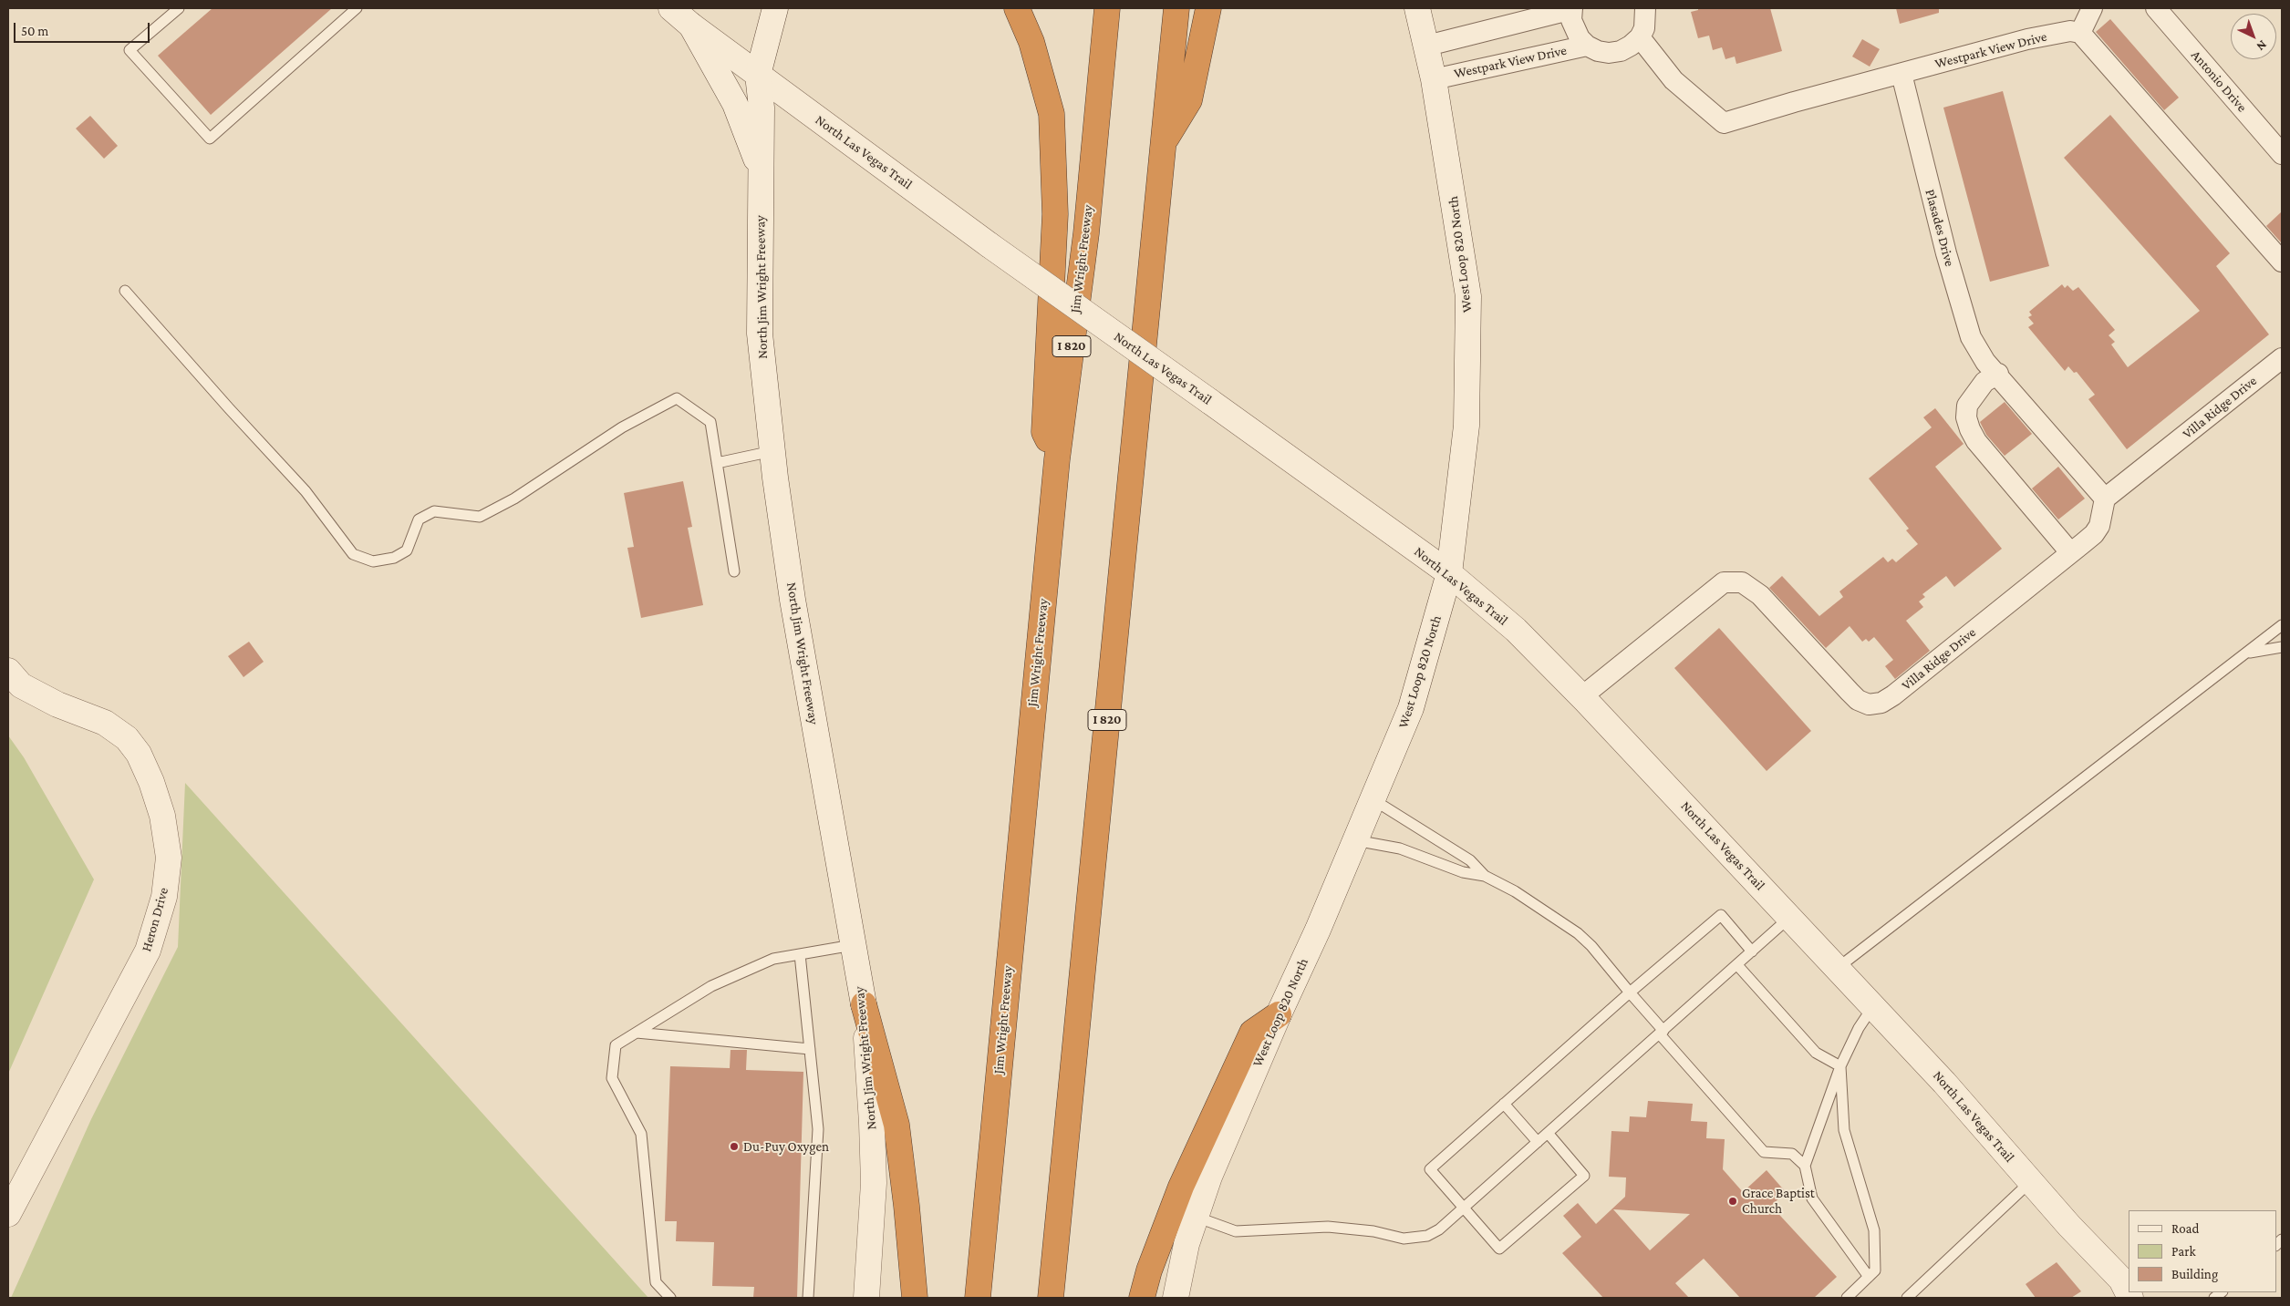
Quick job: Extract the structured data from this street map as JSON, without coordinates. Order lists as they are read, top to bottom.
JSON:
{
  "streets": {
    "highway": ["Jim Wright Freeway", "I 820"],
    "street": [
      "Westpark View Drive",
      "Antonio Drive",
      "North Las Vegas Trail",
      "Plasades Drive",
      "West Loop 820 North",
      "North Jim Wright Freeway",
      "Villa Ridge Drive",
      "Heron Drive"
    ]
  },
  "crossings": [
    ["Westpark View Drive", "Plasades Drive"],
    ["Westpark View Drive", "West Loop 820 North"],
    ["North Las Vegas Trail", "West Loop 820 North"],
    ["North Las Vegas Trail", "North Jim Wright Freeway"],
    ["North Las Vegas Trail", "Villa Ridge Drive"],
    ["Plasades Drive", "Villa Ridge Drive"]
  ],
  "places": ["Du-Puy Oxygen", "Grace Baptist Church"],
  "legend": ["Road", "Park", "Building"],
  "scale_bar": "50 m",
  "north": "bottom right"
}
